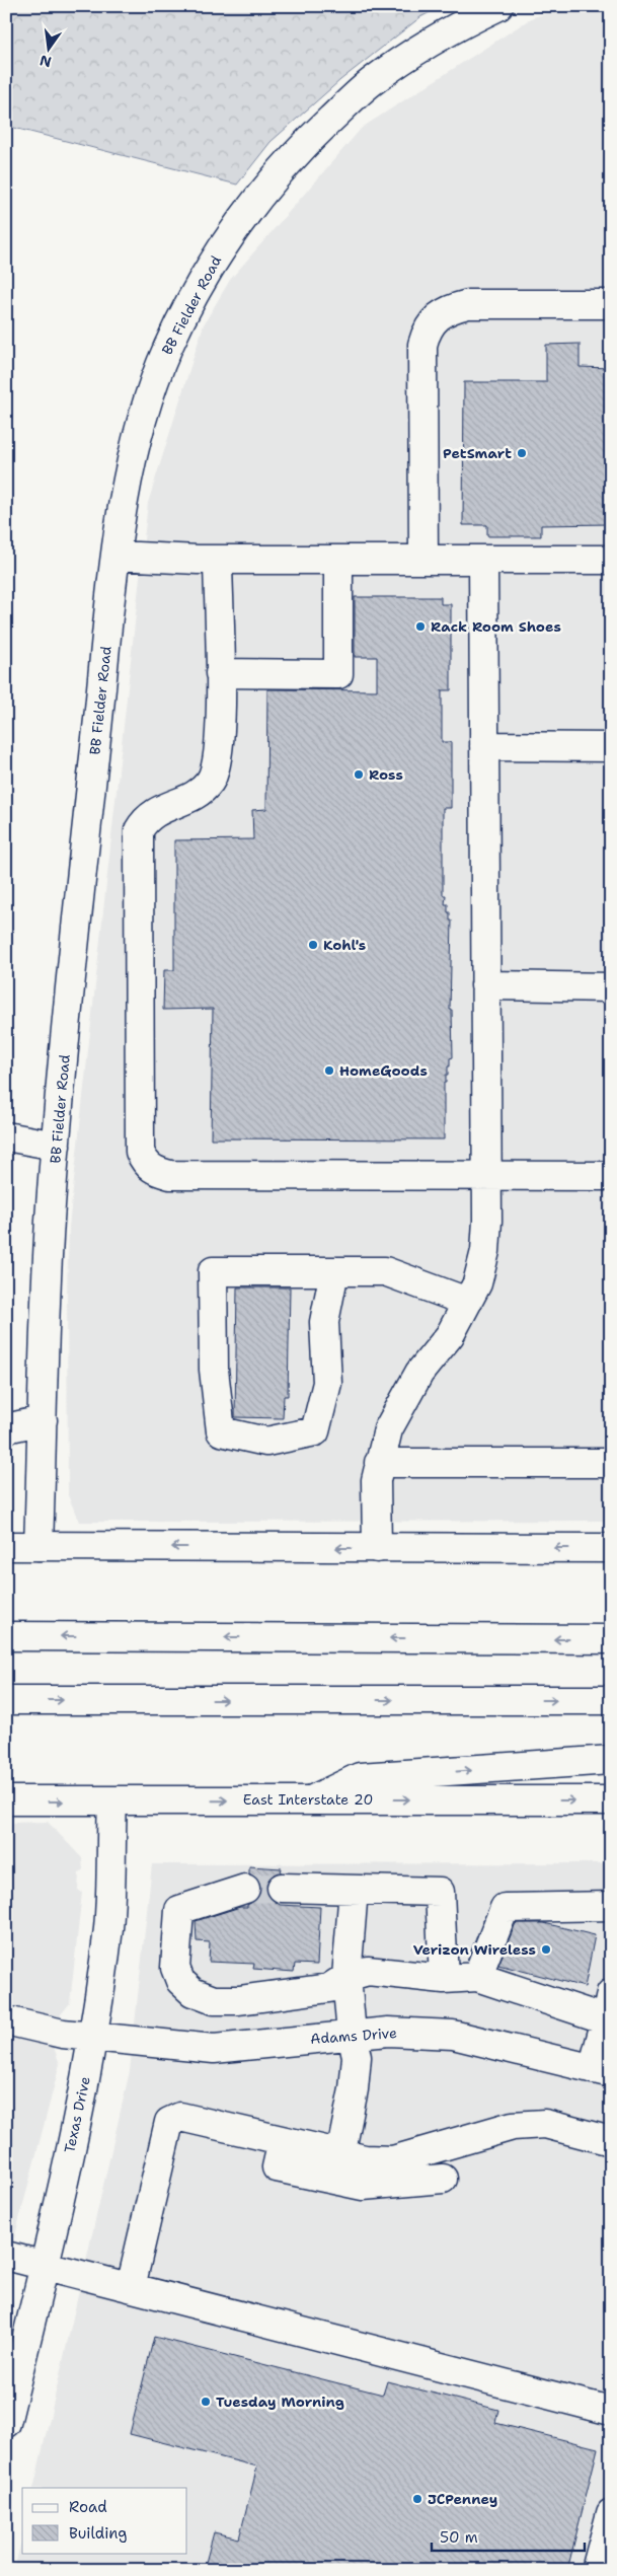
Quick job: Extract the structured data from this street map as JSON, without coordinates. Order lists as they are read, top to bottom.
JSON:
{
  "streets": {
    "main road": [
      "BB Fielder Road",
      "East Interstate 20",
      "Adams Drive",
      "Texas Drive"
    ]
  },
  "crossings": [
    ["East Interstate 20", "Texas Drive"],
    ["Adams Drive", "Texas Drive"]
  ],
  "places": [
    "PetSmart",
    "Rack Room Shoes",
    "Ross",
    "Kohl's",
    "HomeGoods",
    "Verizon Wireless",
    "Tuesday Morning",
    "JCPenney"
  ],
  "legend": ["Road", "Building"],
  "scale_bar": "50 m",
  "north": "bottom"
}
